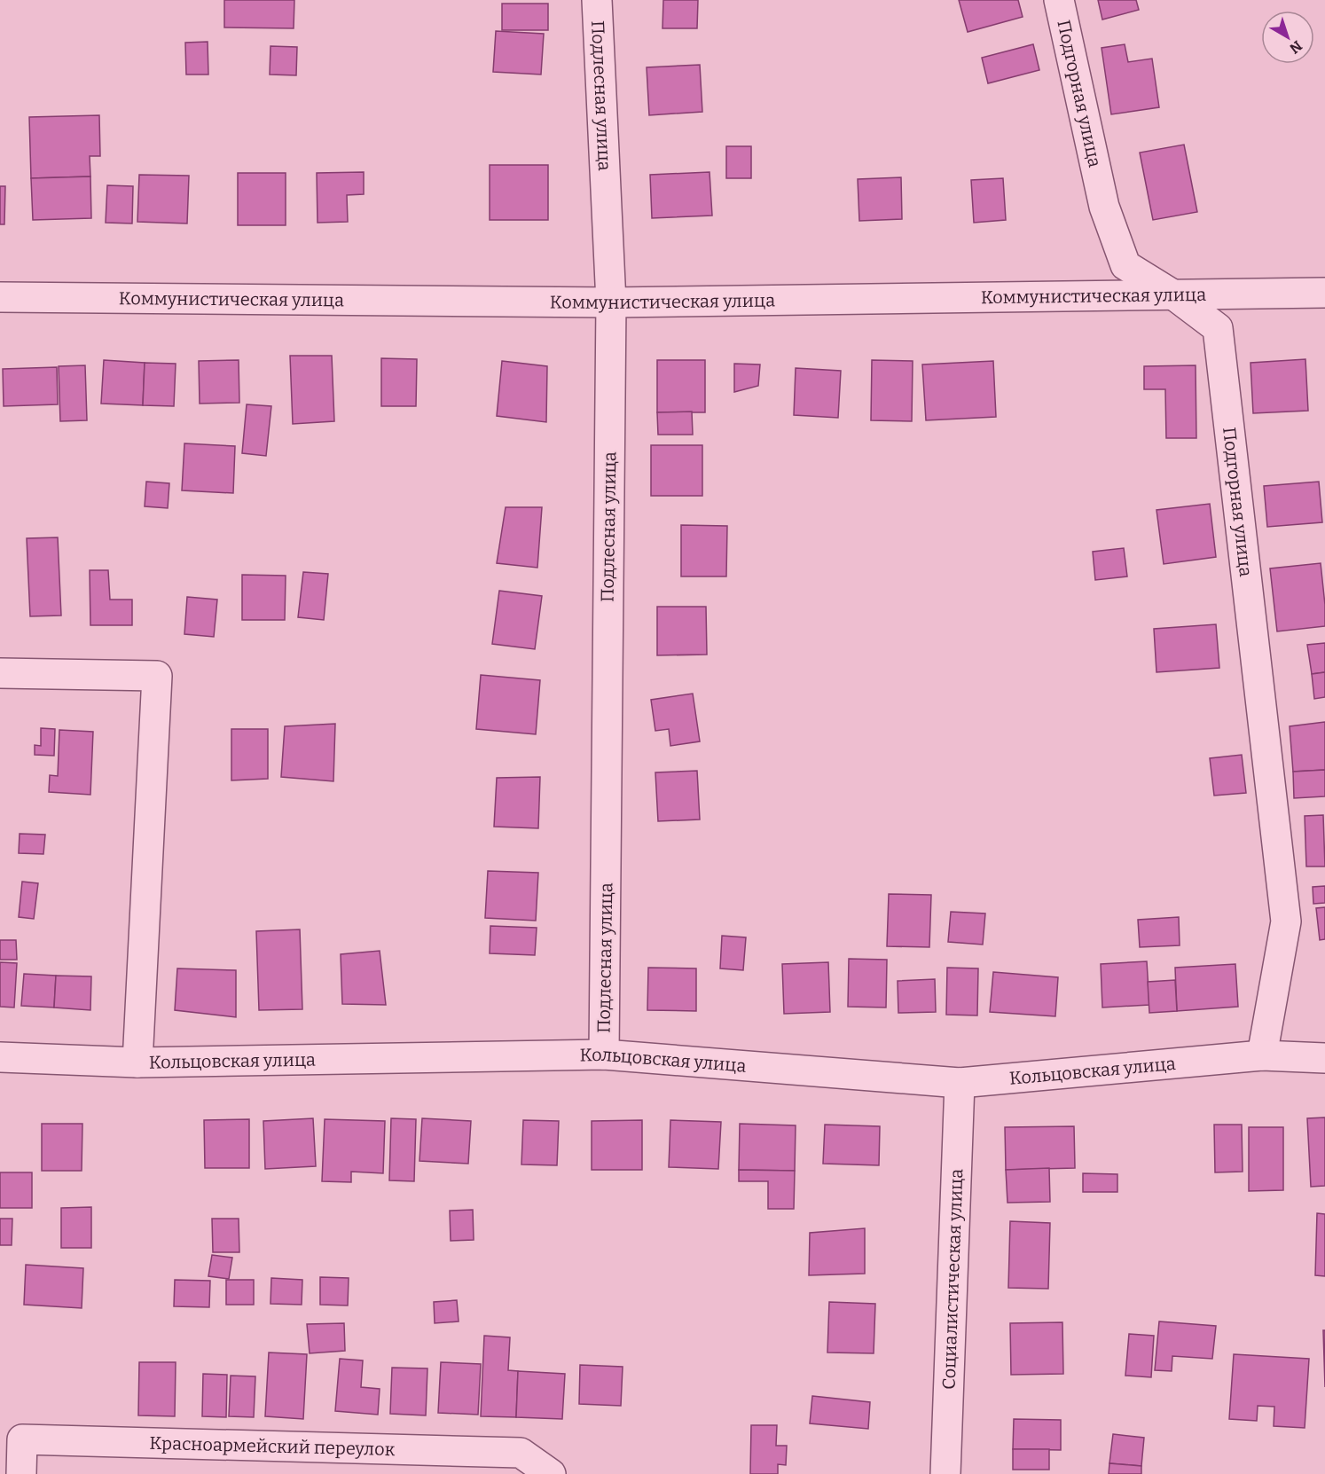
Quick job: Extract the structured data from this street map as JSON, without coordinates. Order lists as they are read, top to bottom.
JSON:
{
  "streets": {
    "street": [
      "Подгорная улица",
      "Подлесная улица",
      "Коммунистическая улица",
      "Кольцовская улица",
      "Социалистическая улица",
      "Красноармейский переулок"
    ]
  },
  "crossings": [
    ["Подгорная улица", "Коммунистическая улица"],
    ["Подгорная улица", "Кольцовская улица"],
    ["Подлесная улица", "Коммунистическая улица"],
    ["Подлесная улица", "Кольцовская улица"],
    ["Кольцовская улица", "Социалистическая улица"]
  ],
  "north": "bottom right"
}
